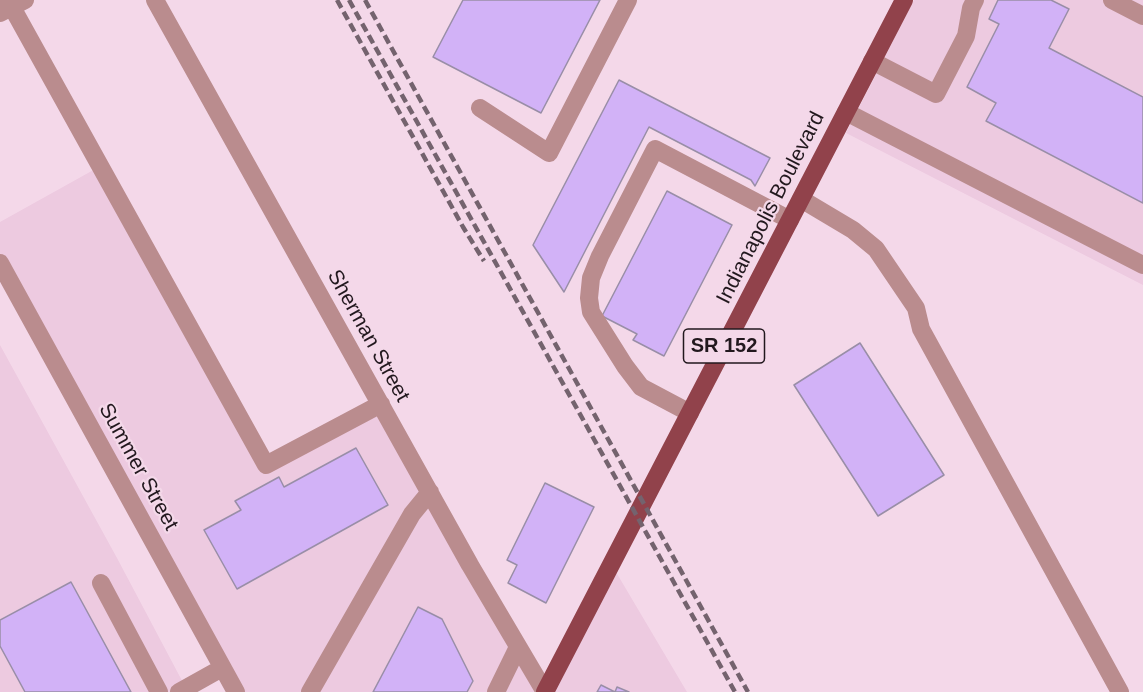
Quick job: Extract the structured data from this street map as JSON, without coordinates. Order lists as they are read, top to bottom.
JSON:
{
  "streets": {
    "main road": ["Indianapolis Boulevard", "SR 152"],
    "street": ["Sherman Street", "Summer Street"]
  },
  "crossings": [
    ["Indianapolis Boulevard", "Sherman Street"]
  ]
}
